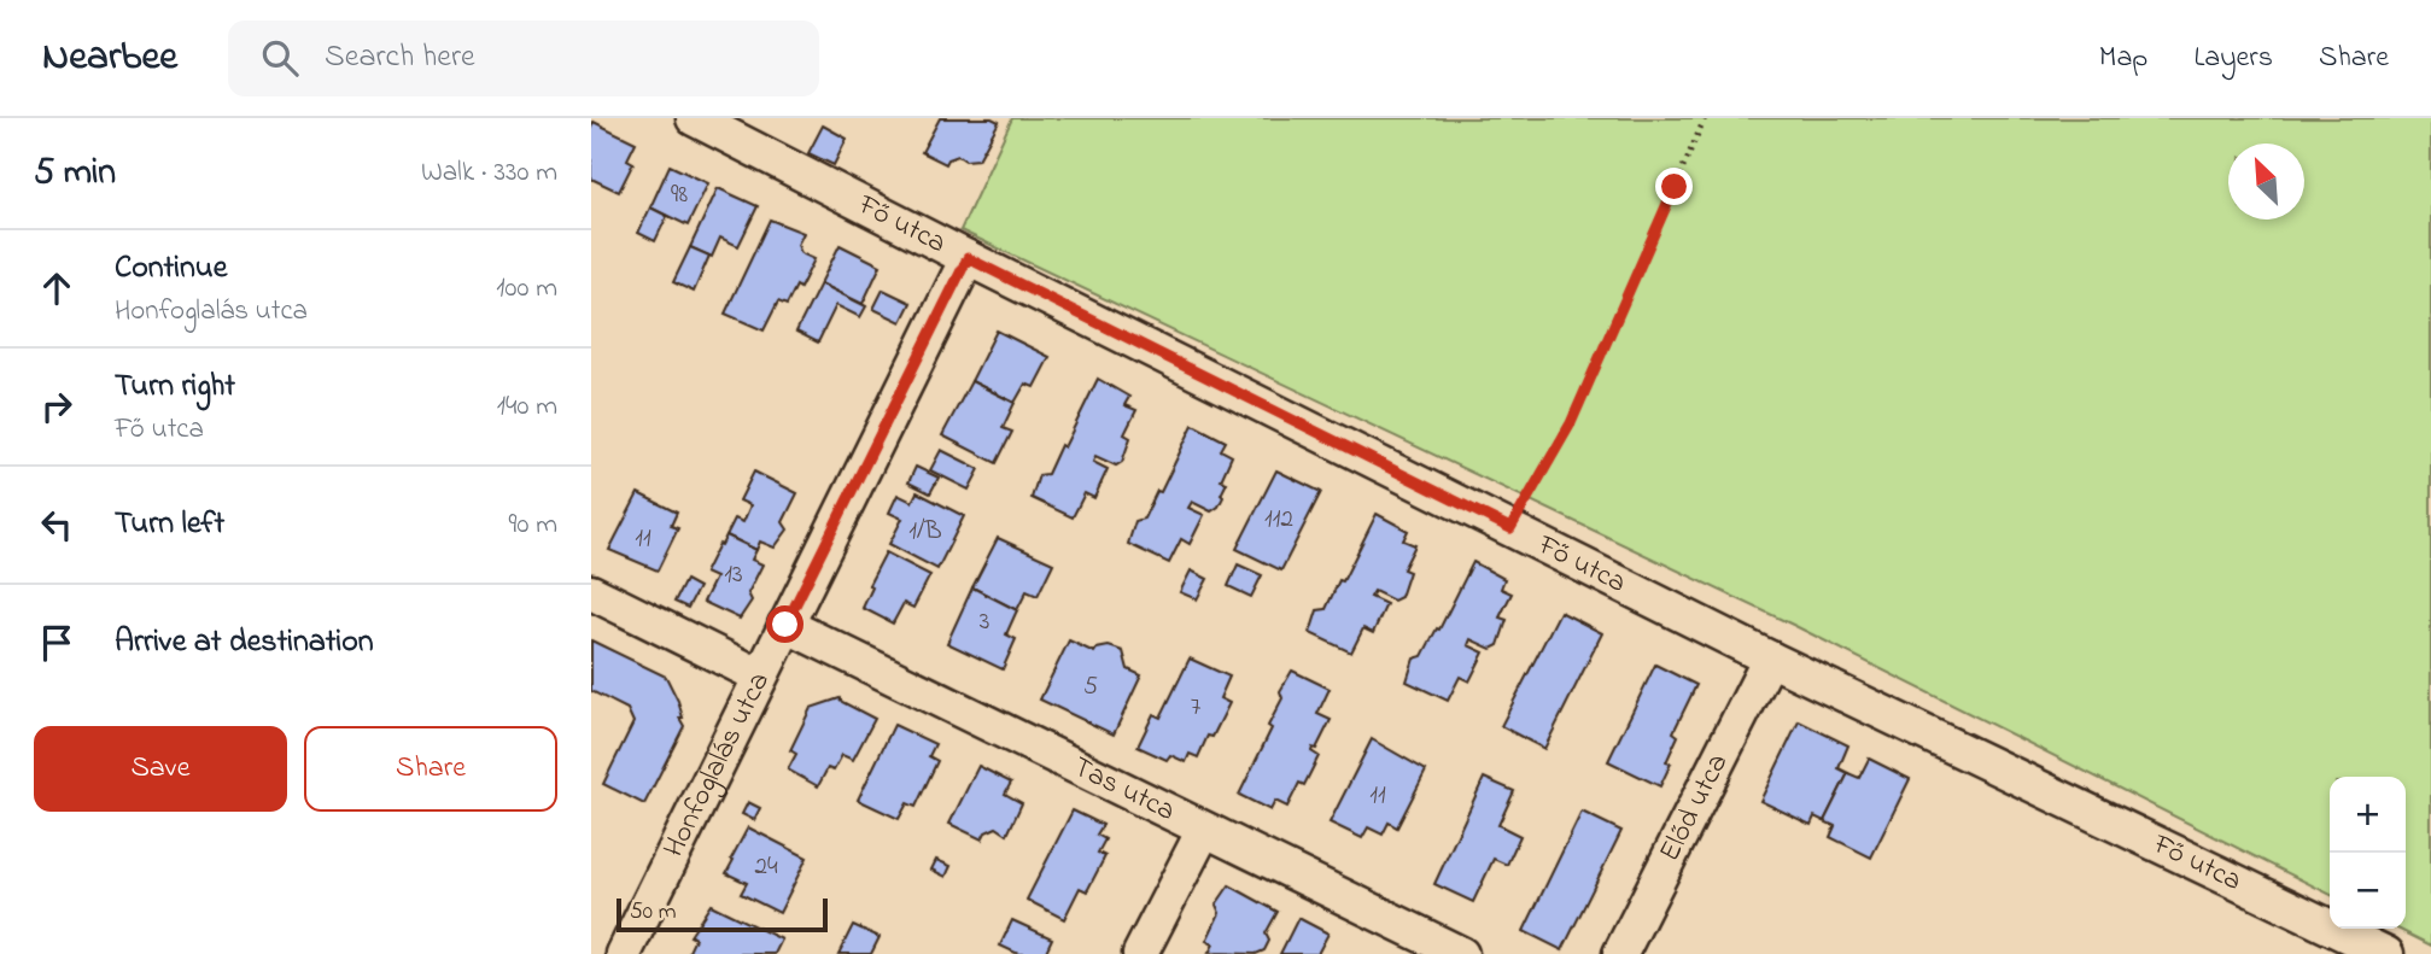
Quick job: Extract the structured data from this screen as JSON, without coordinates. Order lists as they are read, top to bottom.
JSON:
{
  "streets": {
    "street": [
      "Fő utca",
      "Honfoglalás utca",
      "Tas utca",
      "Előd utca"
    ]
  },
  "crossings": [
    ["Fő utca", "Honfoglalás utca"],
    ["Fő utca", "Előd utca"],
    ["Honfoglalás utca", "Tas utca"]
  ],
  "house_numbers": [
    "98",
    "112",
    "1/B",
    "11",
    "13",
    "3",
    "5",
    "7",
    "11",
    "24"
  ],
  "scale_bar": "50 m",
  "north": "top left",
  "page": {
    "header": "Nearbee",
    "search": "Search here",
    "nav": ["Map", "Layers", "Share"],
    "heading": ["5 min", "Walk · 330 m"],
    "list": [
      ["Continue", "Honfoglalás utca", "100 m"],
      ["Turn right", "Fő utca", "140 m"],
      ["Turn left", "90 m"],
      "Arrive at destination"
    ],
    "buttons": ["Save", "Share"],
    "map_buttons": ["+", "−"],
    "scale": "50 m"
  }
}
